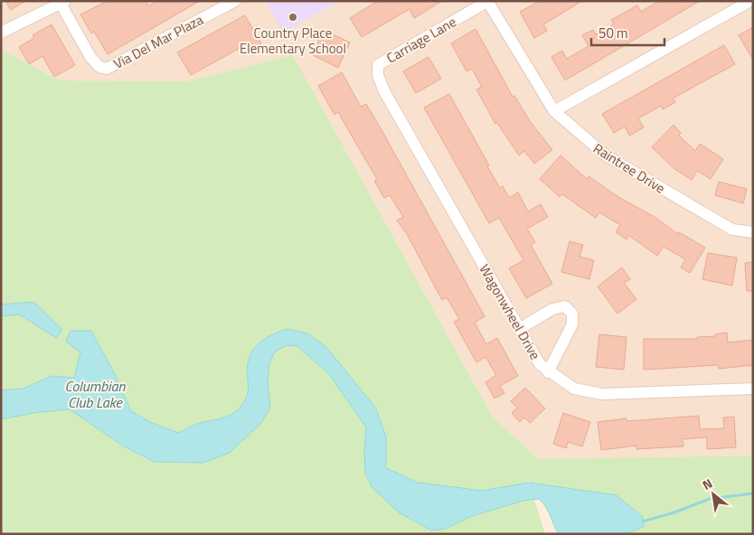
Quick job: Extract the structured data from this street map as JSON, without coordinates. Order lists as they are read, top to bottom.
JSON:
{
  "streets": {
    "street": [
      "Carriage Lane",
      "Via Del Mar Plaza",
      "Raintree Drive",
      "Wagonwheel Drive"
    ]
  },
  "crossings": [
    ["Carriage Lane", "Raintree Drive"],
    ["Carriage Lane", "Wagonwheel Drive"]
  ],
  "water": ["Columbian Club Lake"],
  "places": ["Country Place Elementary School"],
  "scale_bar": "50 m",
  "north": "top left"
}
